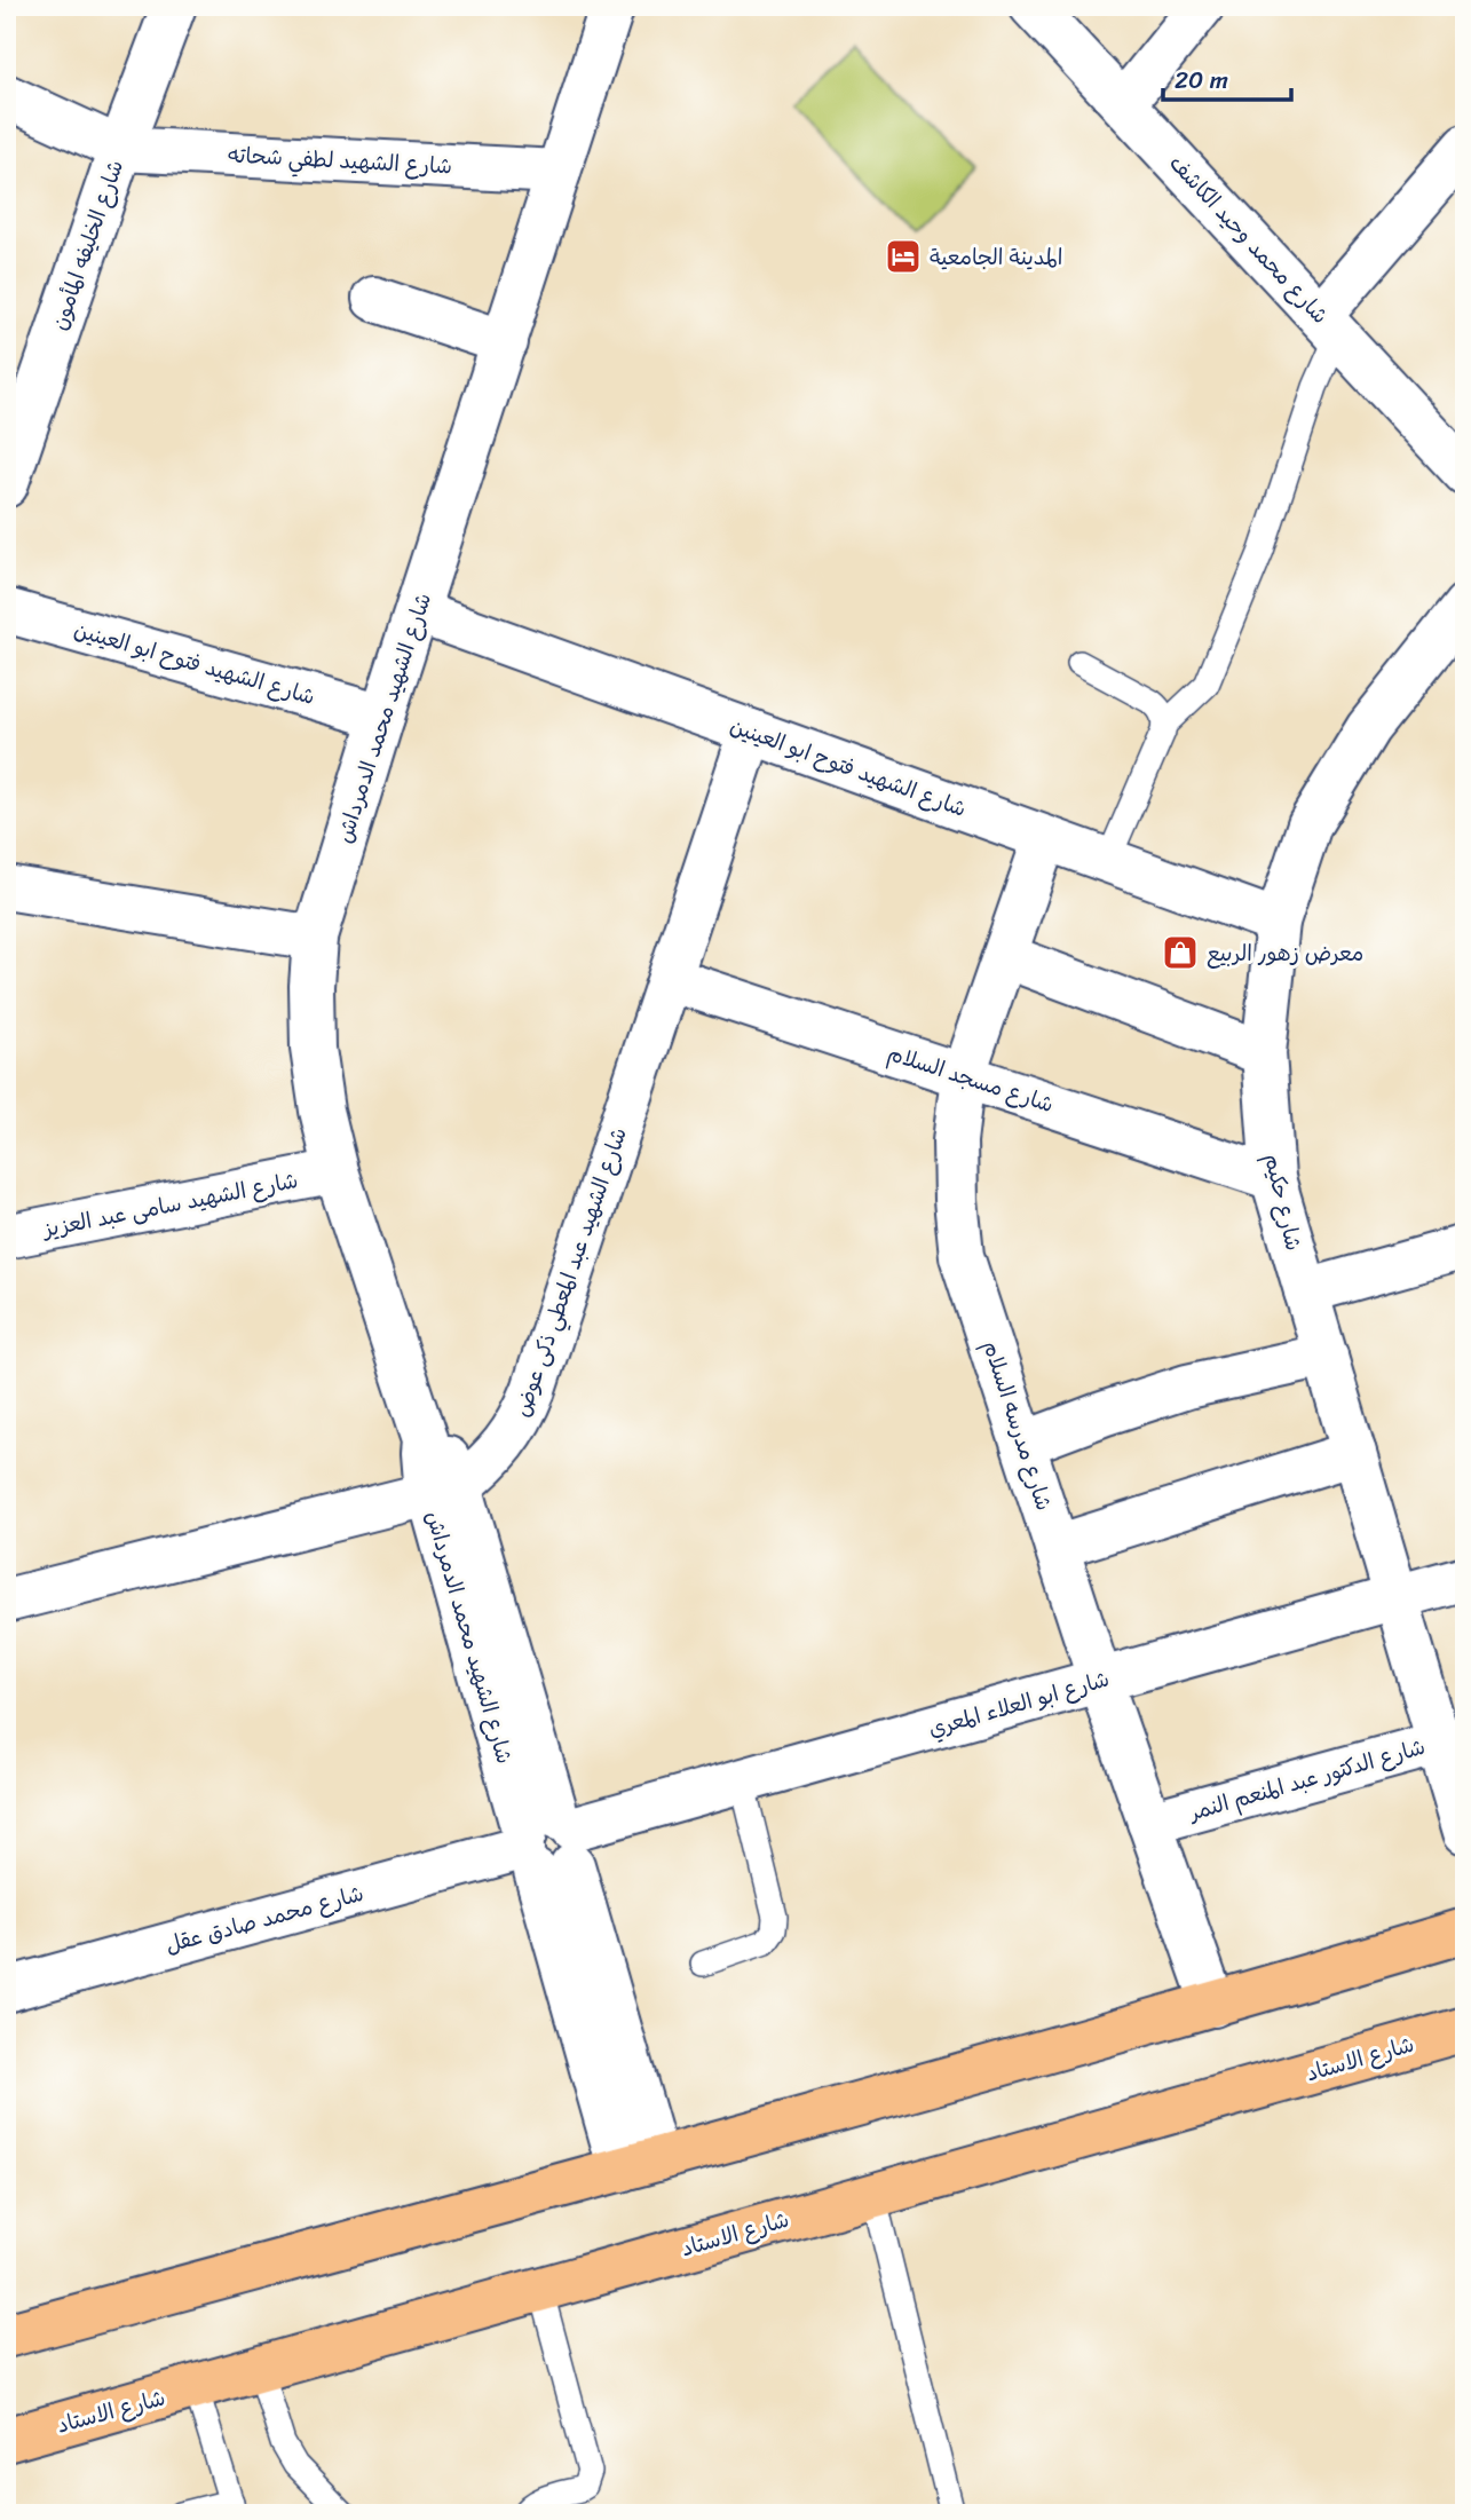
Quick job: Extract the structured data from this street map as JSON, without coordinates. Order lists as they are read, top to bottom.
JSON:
{
  "streets": {
    "main road": ["شارع الاستاد"],
    "street": [
      "شارع الشهيد لطفي شحاته",
      "شارع محمد وحيد الكاشف",
      "شارع الخليفه المأمون",
      "شارع الشهيد فتوح ابو العينين",
      "شارع الشهيد محمد الدمرداش",
      "شارع مسجد السلام",
      "شارع حكيم",
      "شارع الشهيد سامى عبد العزيز",
      "شارع الشهيد عبد المعطي ذكى عوض",
      "شارع مدرسه السلام",
      "شارع ابو العلاء المعري",
      "شارع الدكتور عبد المنعم النمر",
      "شارع محمد صادق عقل"
    ]
  },
  "crossings": [
    ["شارع الشهيد لطفي شحاته", "شارع الخليفه المأمون"],
    ["شارع الشهيد لطفي شحاته", "شارع الشهيد محمد الدمرداش"],
    ["شارع الشهيد فتوح ابو العينين", "شارع الشهيد محمد الدمرداش"],
    ["شارع الشهيد فتوح ابو العينين", "شارع حكيم"],
    ["شارع الشهيد فتوح ابو العينين", "شارع الشهيد عبد المعطي ذكى عوض"],
    ["شارع الشهيد فتوح ابو العينين", "شارع مدرسه السلام"],
    ["شارع الشهيد محمد الدمرداش", "شارع الشهيد سامى عبد العزيز"],
    ["شارع الشهيد محمد الدمرداش", "شارع الشهيد عبد المعطي ذكى عوض"],
    ["شارع الشهيد محمد الدمرداش", "شارع ابو العلاء المعري"],
    ["شارع الشهيد محمد الدمرداش", "شارع محمد صادق عقل"],
    ["شارع مسجد السلام", "شارع حكيم"],
    ["شارع مسجد السلام", "شارع الشهيد عبد المعطي ذكى عوض"],
    ["شارع مسجد السلام", "شارع مدرسه السلام"],
    ["شارع حكيم", "شارع ابو العلاء المعري"],
    ["شارع حكيم", "شارع الدكتور عبد المنعم النمر"],
    ["شارع مدرسه السلام", "شارع ابو العلاء المعري"],
    ["شارع مدرسه السلام", "شارع الدكتور عبد المنعم النمر"],
    ["شارع ابو العلاء المعري", "شارع محمد صادق عقل"]
  ],
  "places": {
    "hotel": ["المدينة الجامعية"],
    "shop": ["معرض زهور الربيع"]
  },
  "scale_bar": "20 m"
}
